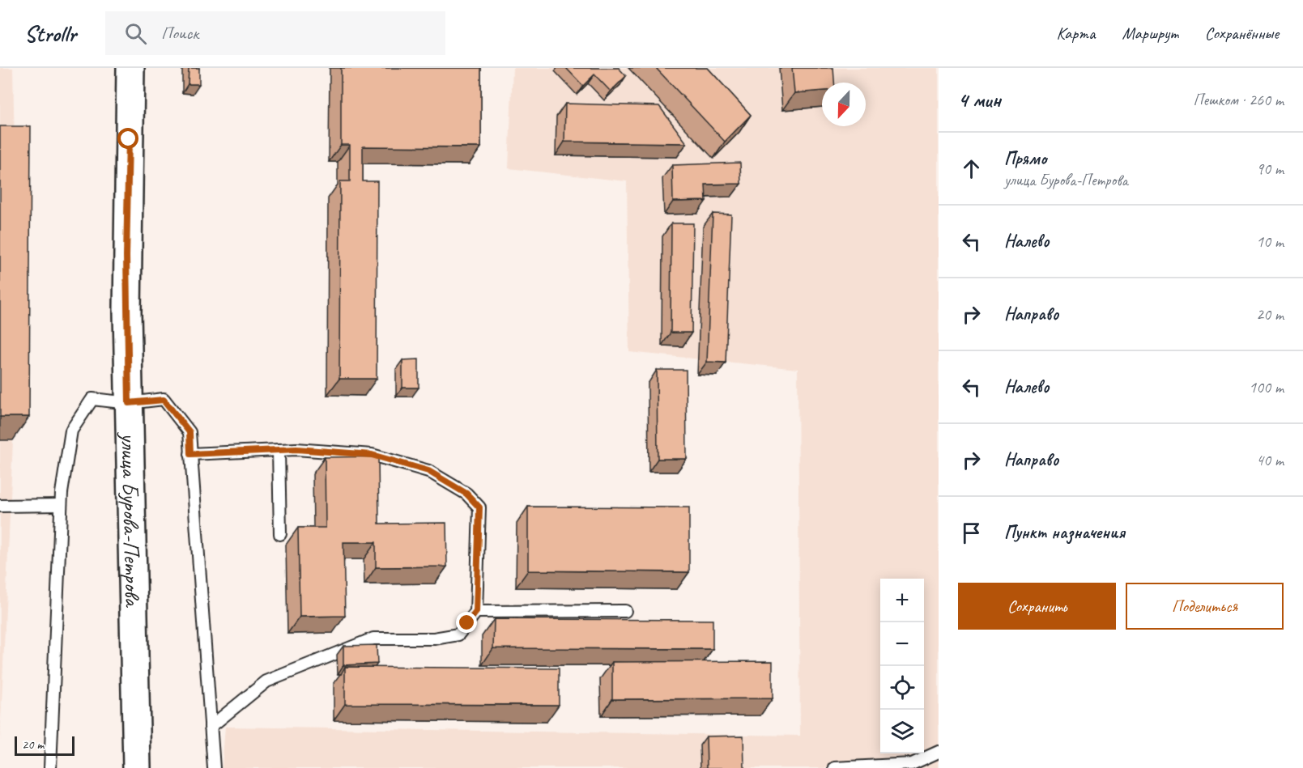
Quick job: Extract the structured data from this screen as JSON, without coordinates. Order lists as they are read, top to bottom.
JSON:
{
  "streets": {
    "main road": ["улица Бурова-Петрова"]
  },
  "scale_bar": "20 m",
  "north": "bottom",
  "page": {
    "header": "Strollr",
    "search": "Поиск",
    "nav": ["Карта", "Маршрут", "Сохранённые"],
    "heading": ["4 мин", "Пешком · 260 m"],
    "list": [
      ["Прямо", "улица Бурова-Петрова", "90 m"],
      ["Налево", "10 m"],
      ["Направо", "20 m"],
      ["Налево", "100 m"],
      ["Направо", "40 m"],
      "Пункт назначения"
    ],
    "buttons": ["Сохранить", "Поделиться"],
    "map_buttons": ["+", "−"],
    "scale": "20 m"
  }
}
